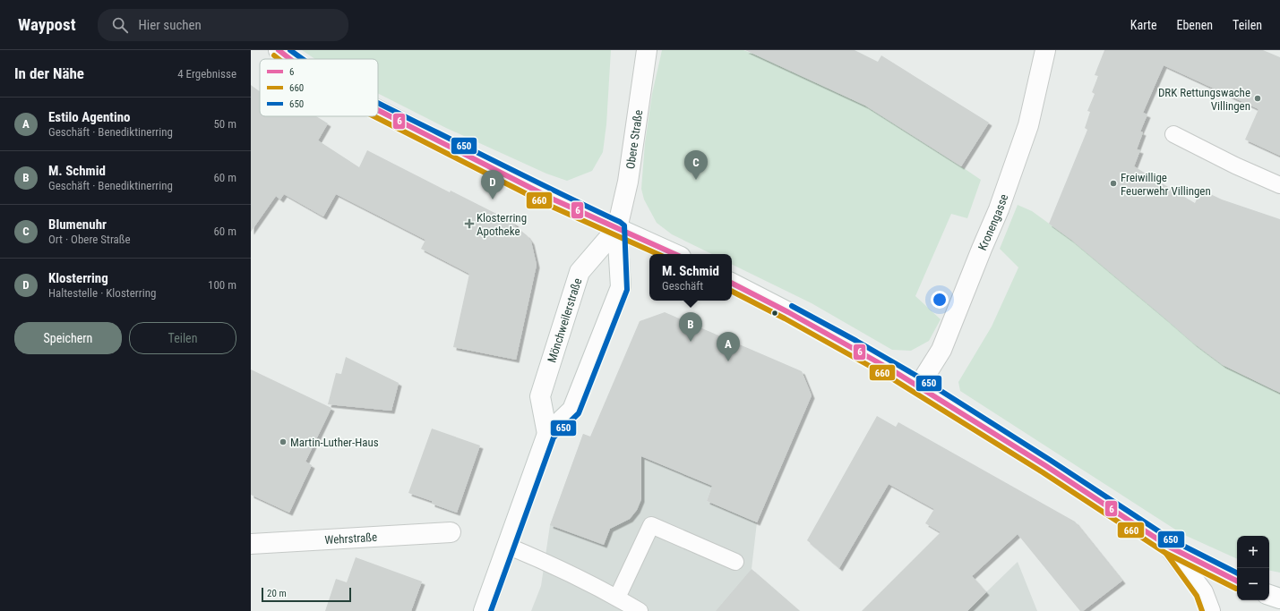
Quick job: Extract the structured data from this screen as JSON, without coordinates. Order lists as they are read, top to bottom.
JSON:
{
  "streets": {
    "main road": [
      "Obere Straße",
      "Kronengasse",
      "Mönchweilerstraße",
      "Wehrstraße"
    ]
  },
  "crossings": [
    ["Obere Straße", "Mönchweilerstraße"]
  ],
  "places": {
    "other": ["DRK Rettungswache Villingen", "Freiwillige Feuerwehr Villingen", "Martin-Luther-Haus"],
    "health": ["Klosterring Apotheke"]
  },
  "lines": ["transit line 6", "transit line 650", "transit line 660"],
  "legend": ["6", "660", "650"],
  "scale_bar": "20 m",
  "page": {
    "header": "Waypost",
    "search": "Hier suchen",
    "nav": ["Karte", "Ebenen", "Teilen"],
    "heading": ["In der Nähe", "4 Ergebnisse"],
    "list": [
      {
        "mark": "A",
        "name": "Estilo Agentino",
        "note": "Geschäft · Benediktinerring",
        "value": "50 m"
      },
      {
        "mark": "B",
        "name": "M. Schmid",
        "note": "Geschäft · Benediktinerring",
        "value": "60 m"
      },
      {
        "mark": "C",
        "name": "Blumenuhr",
        "note": "Ort · Obere Straße",
        "value": "60 m"
      },
      {
        "mark": "D",
        "name": "Klosterring",
        "note": "Haltestelle · Klosterring",
        "value": "100 m"
      }
    ],
    "pins": [
      "C",
      "D",
      "B",
      "A"
    ],
    "popup": ["M. Schmid", "Geschäft"],
    "buttons": ["Speichern", "Teilen"],
    "map_buttons": ["+", "−"],
    "scale": "20 m"
  }
}
